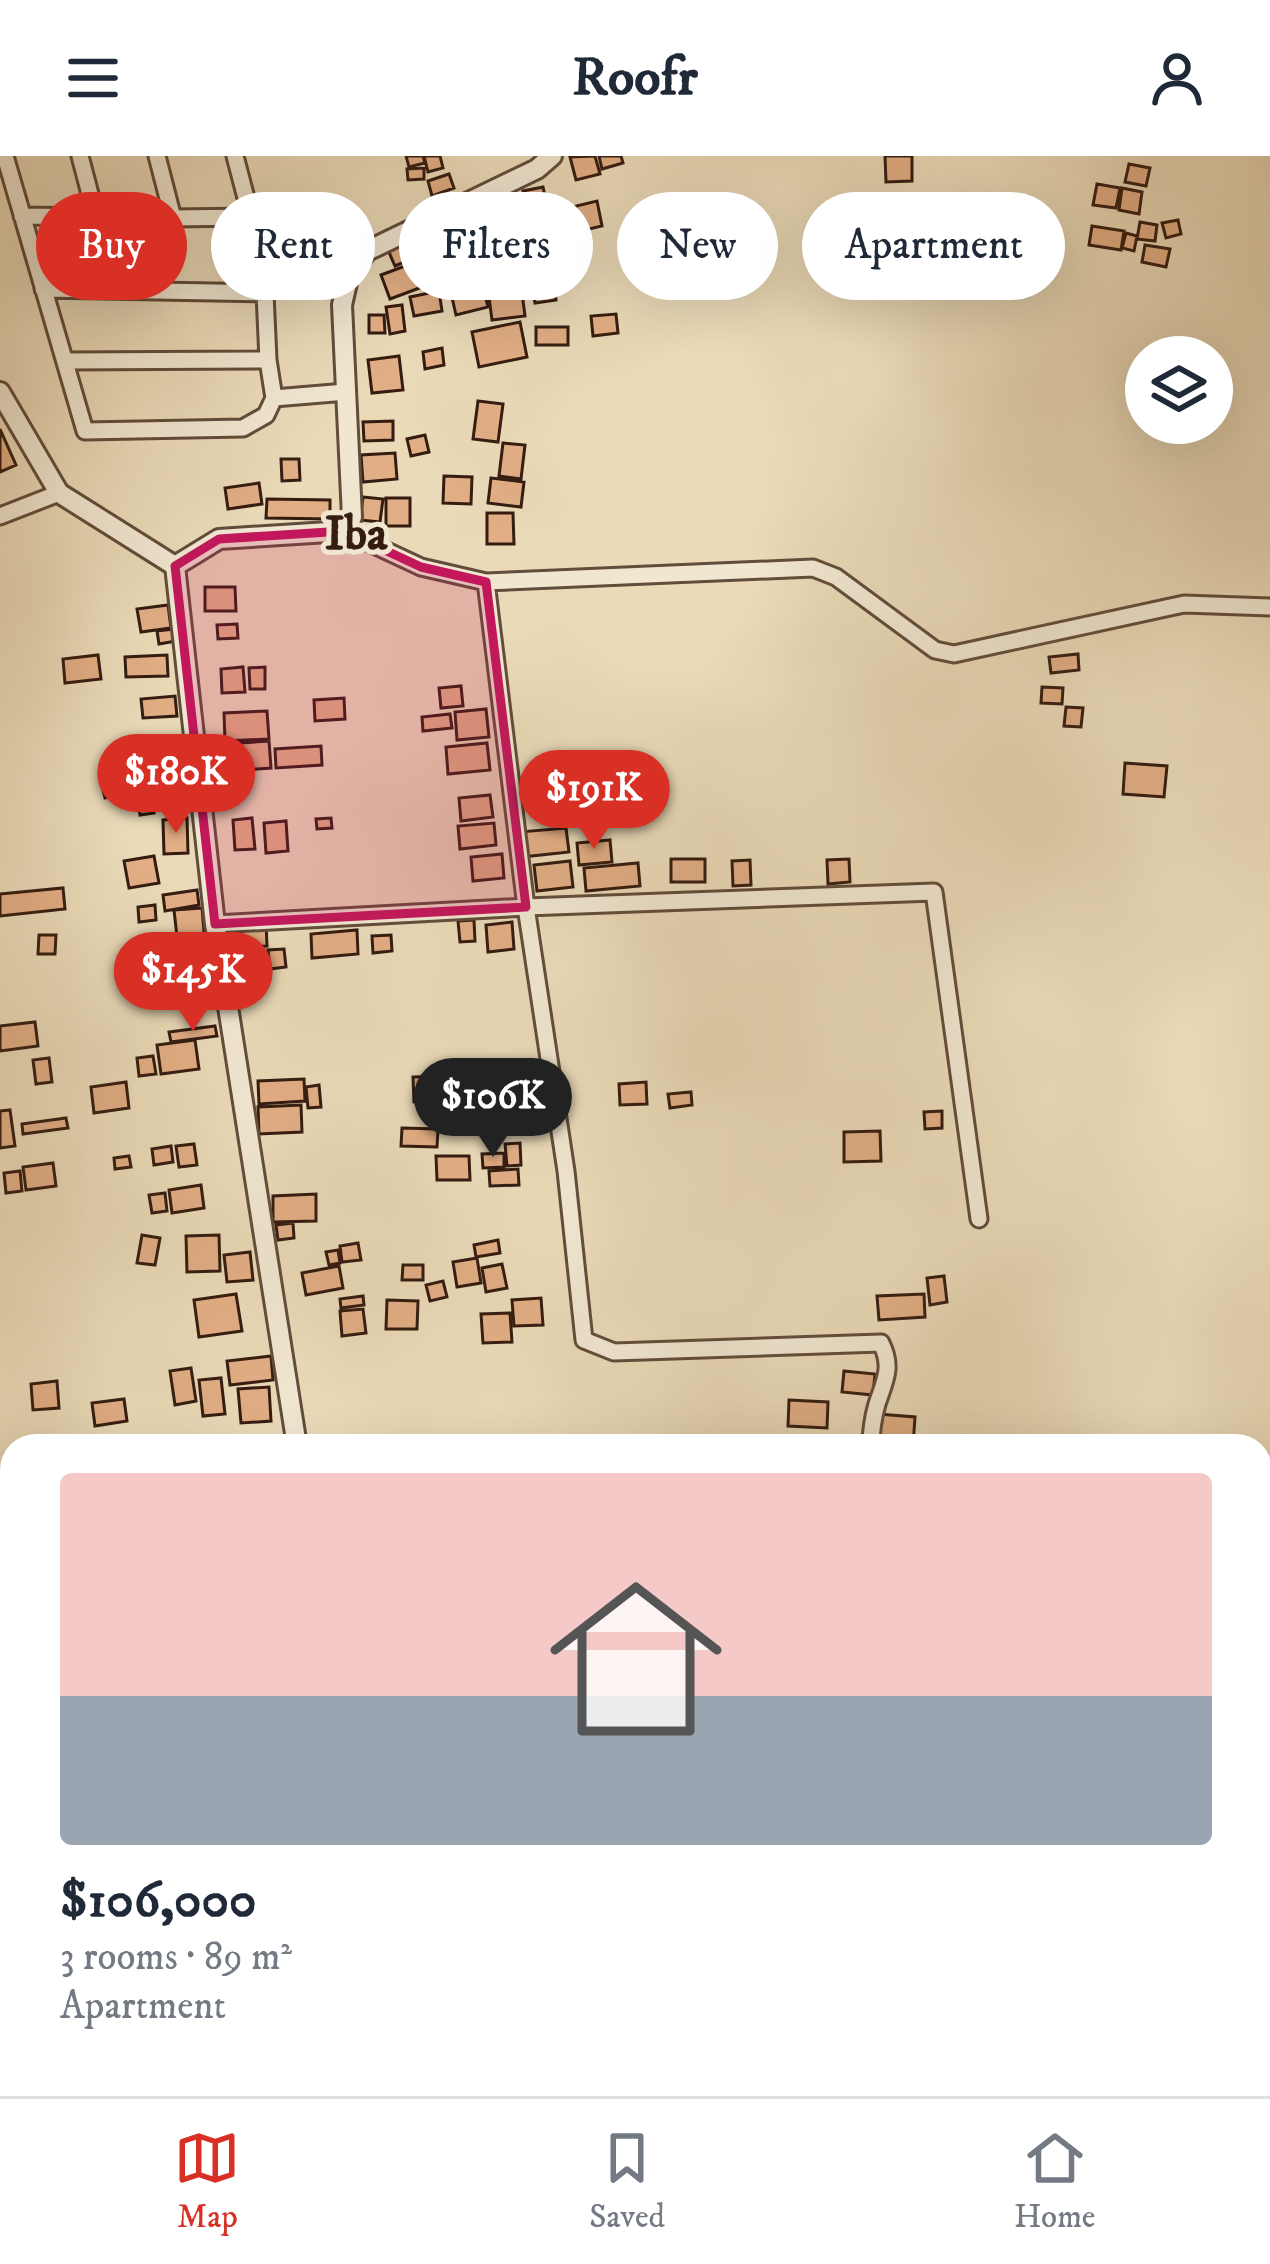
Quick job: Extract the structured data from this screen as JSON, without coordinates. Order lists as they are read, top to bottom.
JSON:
{
  "districts": ["Iba"],
  "page": {
    "header": "Roofr",
    "chip": [
      "Buy",
      "Rent",
      "Filters",
      "New",
      "Apartment"
    ],
    "price": [
      "$180K",
      "$191K",
      "$145K",
      "$106K"
    ],
    "list": [
      {
        "name": "$106,000",
        "note": "3 rooms · 89 m² · Apartment"
      }
    ],
    "tabs": ["Map", "Saved", "Home"]
  }
}
